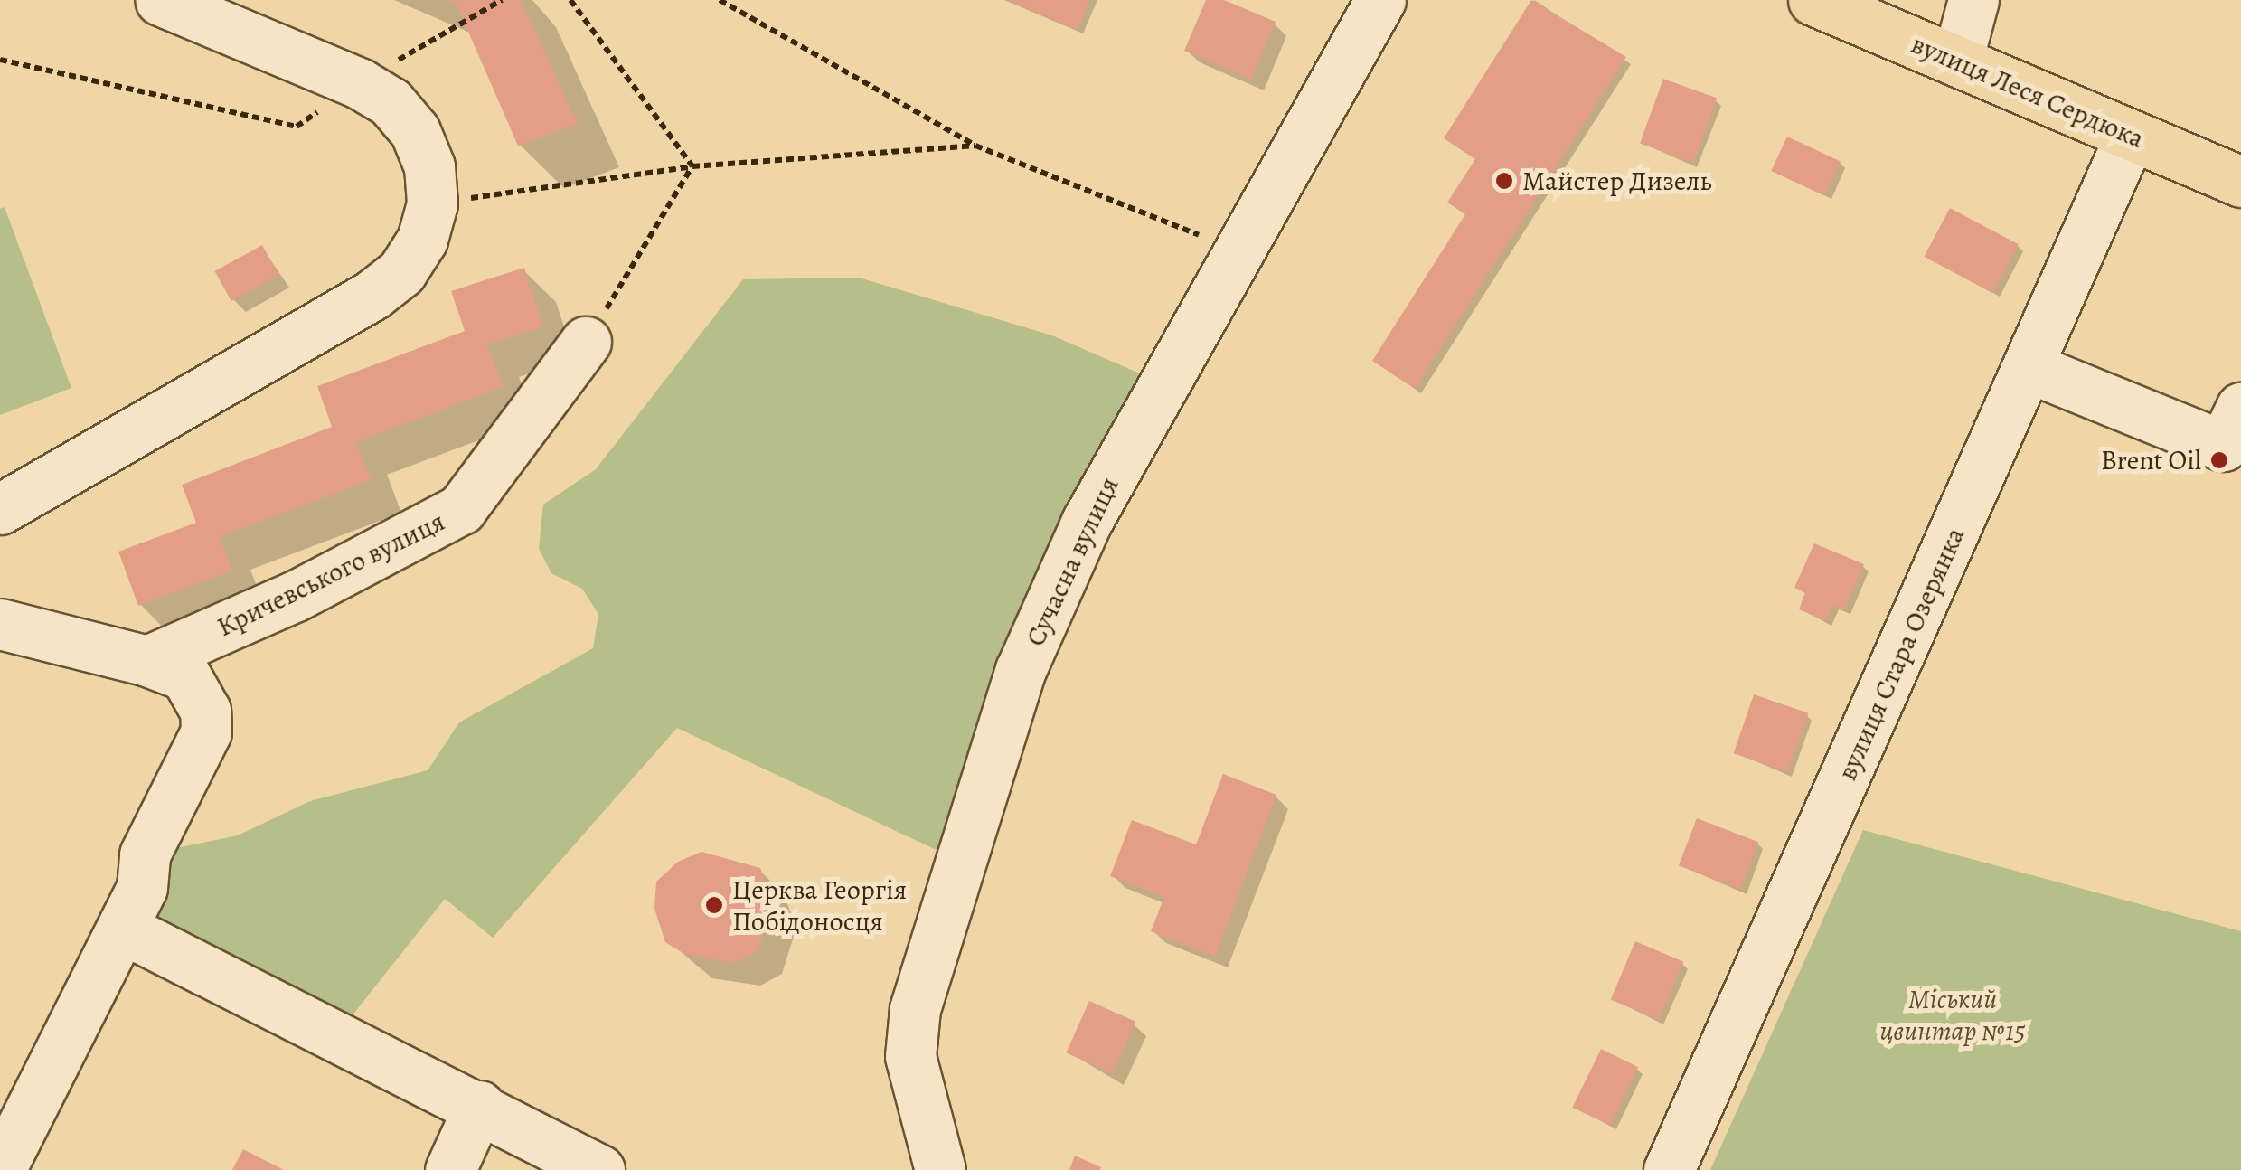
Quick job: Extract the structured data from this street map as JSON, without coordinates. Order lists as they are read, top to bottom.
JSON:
{
  "streets": {
    "main road": ["вулиця Леся Сердюка"],
    "street": ["Сучасна вулиця", "Кричевського вулиця", "вулиця Стара Озерянка"]
  },
  "crossings": [
    ["вулиця Леся Сердюка", "вулиця Стара Озерянка"]
  ],
  "parks": ["Міський цвинтар №15"],
  "places": ["Майстер Дизель", "Brent Oil", "Церква Георгія Побідоносця"]
}
